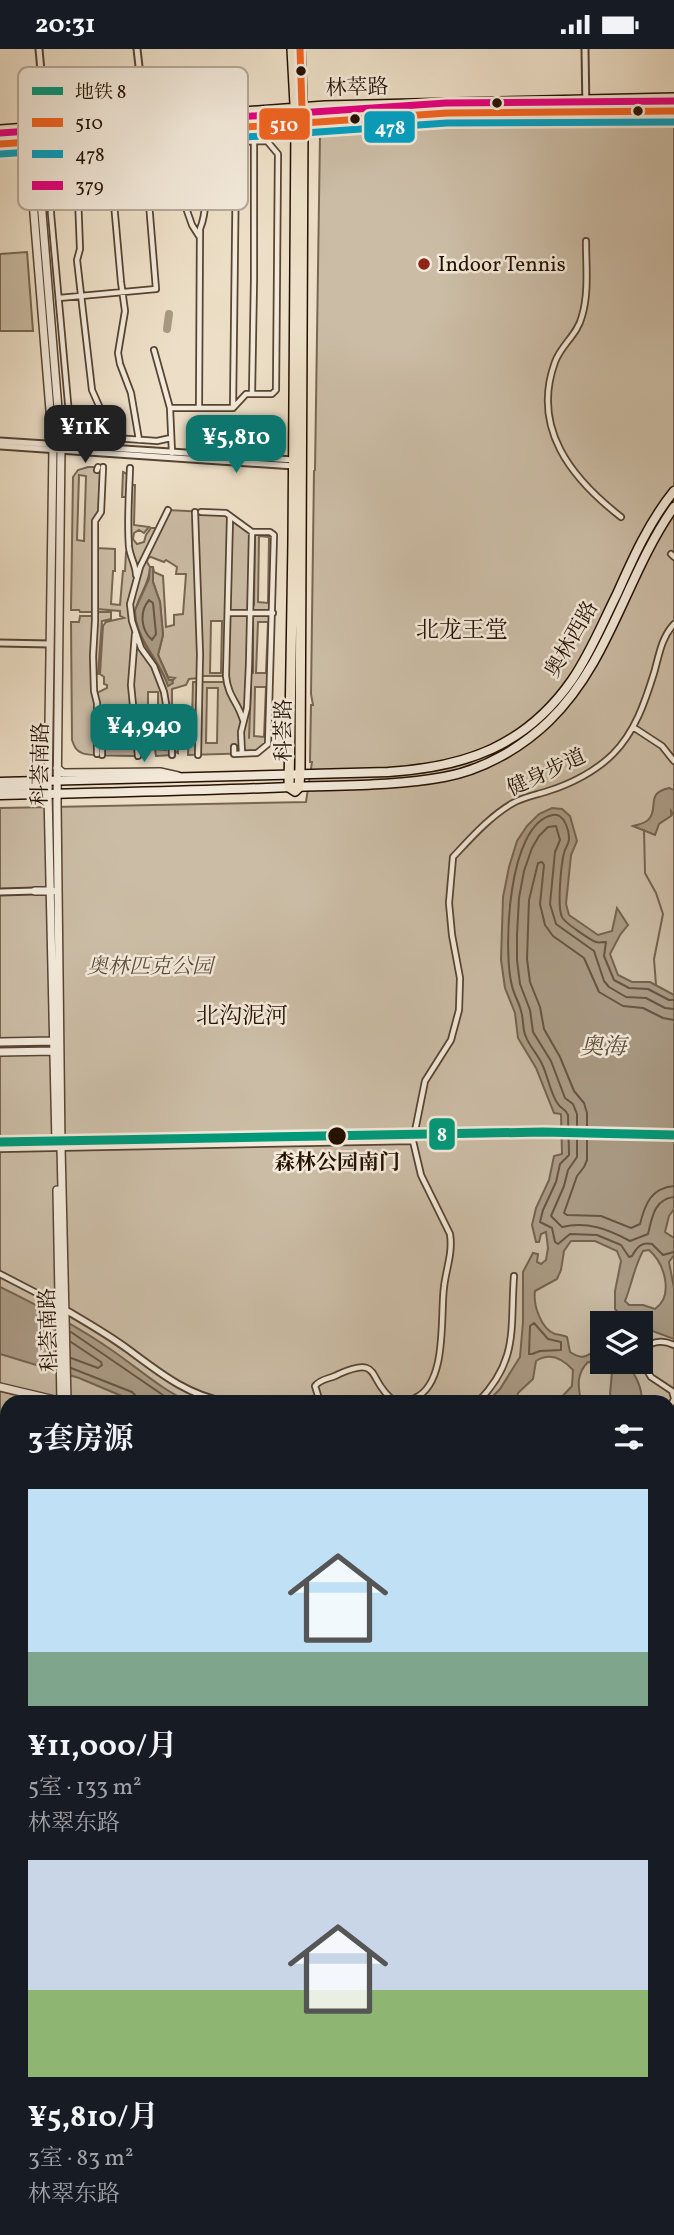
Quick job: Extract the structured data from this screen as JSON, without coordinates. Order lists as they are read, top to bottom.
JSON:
{
  "streets": {
    "main road": ["林萃路", "奥林西路", "科荟路"],
    "street": ["科荟南路", "健身步道"]
  },
  "crossings": [
    ["林萃路", "科荟路"],
    ["奥林西路", "科荟路"],
    ["奥林西路", "科荟南路"]
  ],
  "districts": ["北龙王堂", "北沟泥河"],
  "water": ["奥海"],
  "parks": ["奥林匹克公园"],
  "places": ["Indoor Tennis", "森林公园南门"],
  "lines": [
    "transit line 510",
    "transit line 379",
    "transit line 478",
    "metro line 8"
  ],
  "legend": [
    "地铁 8",
    "510",
    "478",
    "379"
  ],
  "page": {
    "status": "20:31",
    "price": ["¥11K", "¥5,810", "¥4,940"],
    "heading": "3套房源",
    "list": [
      {
        "name": "¥11,000/月",
        "note": "5室 · 133 m² · 林翠东路"
      },
      {
        "name": "¥5,810/月",
        "note": "3室 · 83 m² · 林翠东路"
      }
    ]
  }
}
